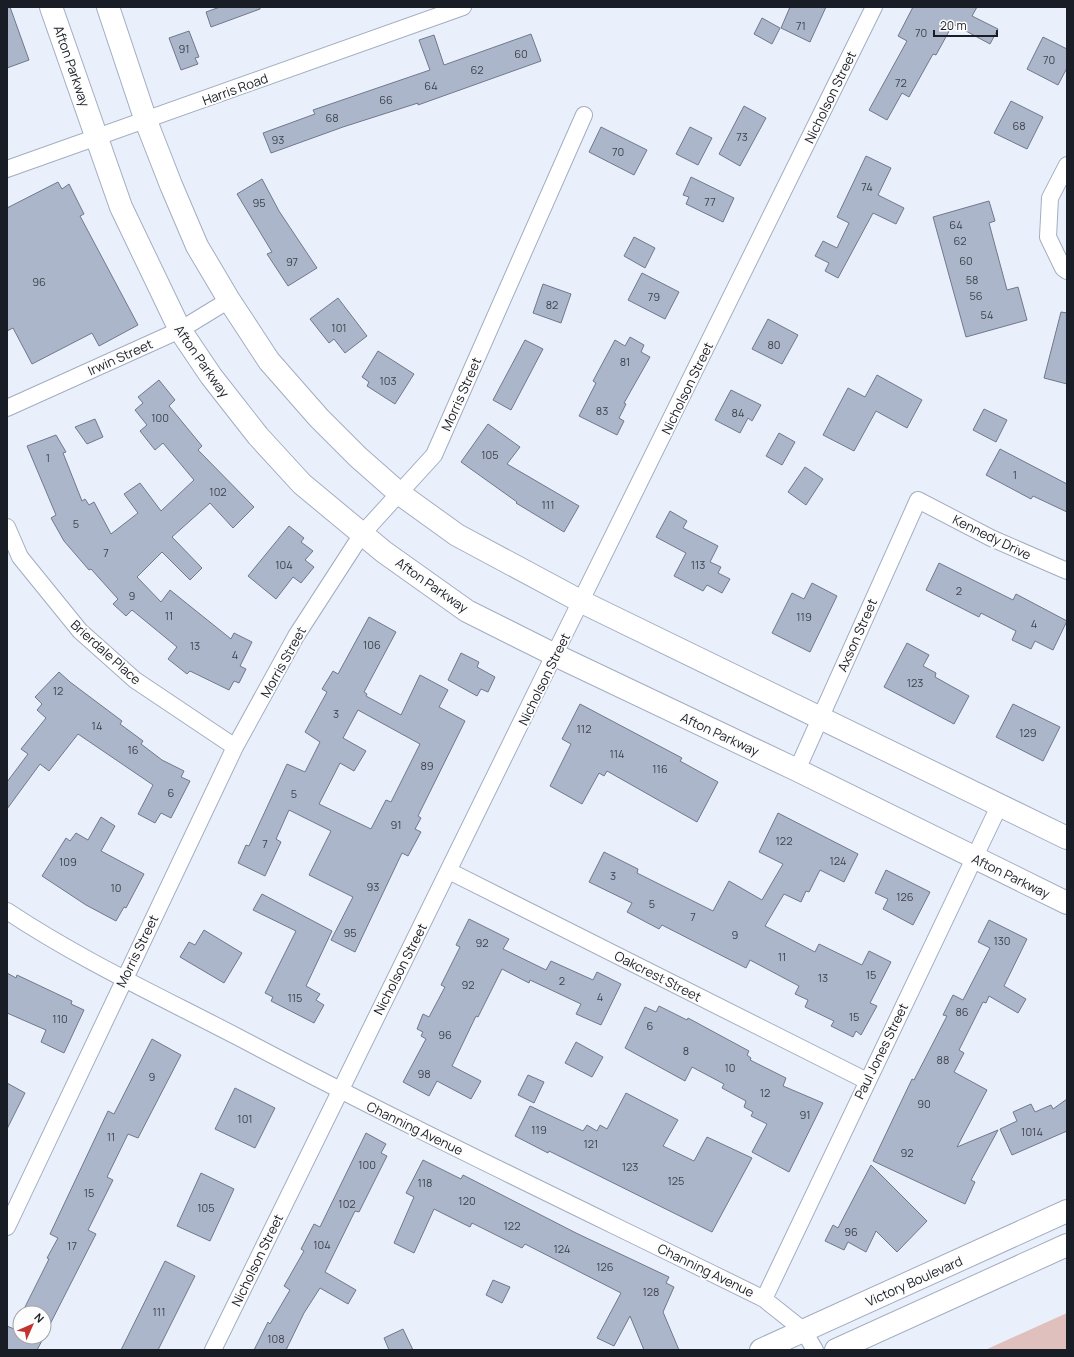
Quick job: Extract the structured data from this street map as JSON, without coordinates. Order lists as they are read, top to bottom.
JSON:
{
  "streets": {
    "street": [
      "Afton Parkway",
      "Harris Road",
      "Nicholson Street",
      "Irwin Street",
      "Morris Street",
      "Kennedy Drive",
      "Axson Street",
      "Brierdale Place",
      "Oakcrest Street",
      "Paul Jones Street",
      "Channing Avenue",
      "Victory Boulevard"
    ]
  },
  "crossings": [
    ["Afton Parkway", "Harris Road"],
    ["Afton Parkway", "Nicholson Street"],
    ["Afton Parkway", "Irwin Street"],
    ["Afton Parkway", "Morris Street"],
    ["Afton Parkway", "Axson Street"],
    ["Afton Parkway", "Paul Jones Street"],
    ["Nicholson Street", "Oakcrest Street"],
    ["Nicholson Street", "Channing Avenue"],
    ["Morris Street", "Brierdale Place"],
    ["Morris Street", "Channing Avenue"],
    ["Kennedy Drive", "Axson Street"],
    ["Oakcrest Street", "Paul Jones Street"],
    ["Paul Jones Street", "Channing Avenue"],
    ["Channing Avenue", "Victory Boulevard"]
  ],
  "house_numbers": [
    "71",
    "70",
    "91",
    "60",
    "70",
    "62",
    "72",
    "64",
    "66",
    "68",
    "68",
    "73",
    "93",
    "70",
    "74",
    "77",
    "95",
    "64",
    "62",
    "60",
    "97",
    "58",
    "96",
    "56",
    "79",
    "82",
    "54",
    "101",
    "80",
    "81",
    "103",
    "83",
    "84",
    "100",
    "105",
    "1",
    "1",
    "102",
    "111",
    "5",
    "7",
    "104",
    "113",
    "2",
    "9",
    "11",
    "119",
    "4",
    "106",
    "13",
    "4",
    "123",
    "12",
    "3",
    "14",
    "112",
    "129",
    "16",
    "114",
    "89",
    "116",
    "6",
    "5",
    "91",
    "122",
    "7",
    "124",
    "109",
    "3",
    "93",
    "10",
    "126",
    "5",
    "7",
    "95",
    "9",
    "130",
    "92",
    "11",
    "15",
    "13",
    "2",
    "92",
    "4",
    "115",
    "86",
    "15",
    "110",
    "6",
    "96",
    "8",
    "88",
    "10",
    "98",
    "9",
    "12",
    "90",
    "91",
    "101",
    "119",
    "1014",
    "11",
    "121",
    "92",
    "100",
    "123",
    "125",
    "118",
    "15",
    "120",
    "102",
    "105",
    "122",
    "96",
    "104",
    "17",
    "124",
    "126",
    "128",
    "111",
    "108"
  ],
  "scale_bar": "20 m",
  "north": "top right"
}
